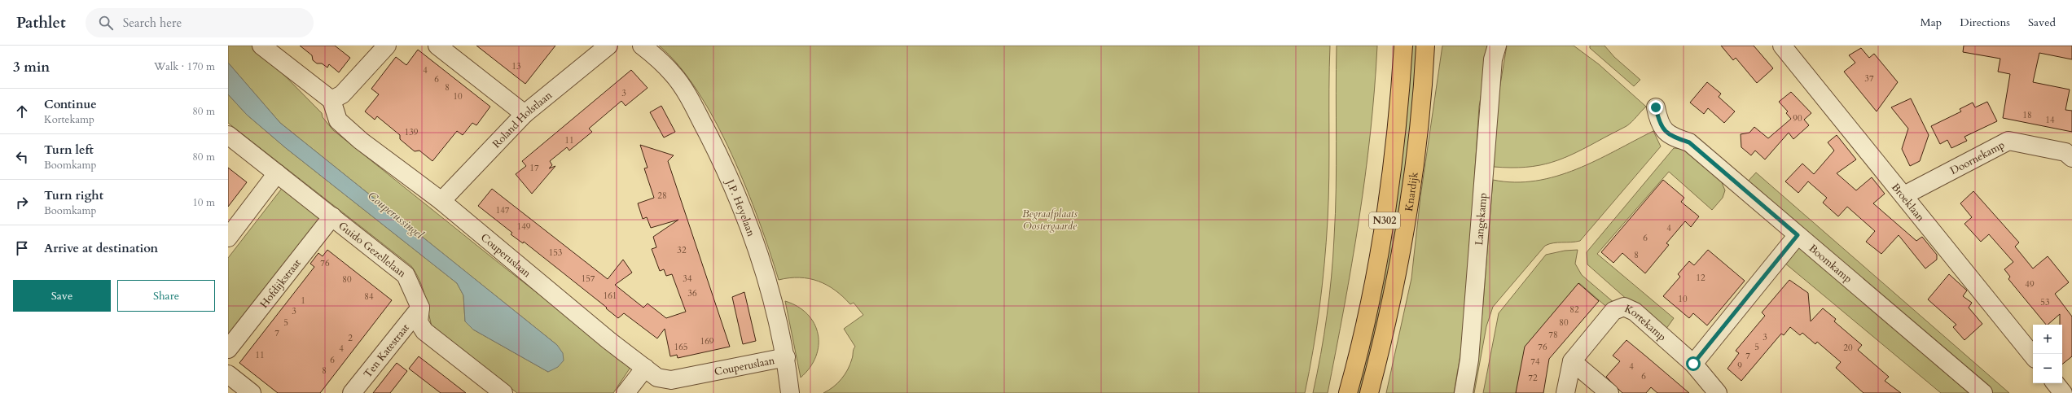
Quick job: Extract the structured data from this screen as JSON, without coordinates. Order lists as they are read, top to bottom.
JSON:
{
  "streets": {
    "main road": ["Knardijk", "N302"],
    "street": [
      "Roland Holstlaan",
      "Doornekamp",
      "Broeklaan",
      "J.P. Heyelaan",
      "Langekamp",
      "Guido Gezellelaan",
      "Couperuslaan",
      "Boomkamp",
      "Hofdijkstraat",
      "Kortekamp",
      "Ten Katestraat"
    ]
  },
  "crossings": [
    ["Roland Holstlaan", "Couperuslaan"],
    ["Doornekamp", "Broeklaan"],
    ["J.P. Heyelaan", "Couperuslaan"],
    ["Guido Gezellelaan", "Hofdijkstraat"],
    ["Guido Gezellelaan", "Ten Katestraat"]
  ],
  "water": ["Couperussingel"],
  "parks": ["Begraafplaats Oostergaarde"],
  "house_numbers": [
    "13",
    "4",
    "37",
    "6",
    "8",
    "3",
    "10",
    "18",
    "90",
    "14",
    "139",
    "11",
    "17",
    "28",
    "147",
    "149",
    "4",
    "6",
    "32",
    "153",
    "8",
    "76",
    "12",
    "157",
    "34",
    "80",
    "49",
    "36",
    "161",
    "84",
    "10",
    "1",
    "53",
    "82",
    "3",
    "5",
    "80",
    "7",
    "78",
    "3",
    "2",
    "169",
    "165",
    "76",
    "5",
    "20",
    "4",
    "11",
    "7",
    "6",
    "74",
    "9",
    "4",
    "8",
    "6",
    "72"
  ],
  "page": {
    "header": "Pathlet",
    "search": "Search here",
    "nav": ["Map", "Directions", "Saved"],
    "heading": ["3 min", "Walk · 170 m"],
    "list": [
      ["Continue", "Kortekamp", "80 m"],
      ["Turn left", "Boomkamp", "80 m"],
      ["Turn right", "Boomkamp", "10 m"],
      "Arrive at destination"
    ],
    "buttons": ["Save", "Share"],
    "map_buttons": ["+", "−"]
  }
}
